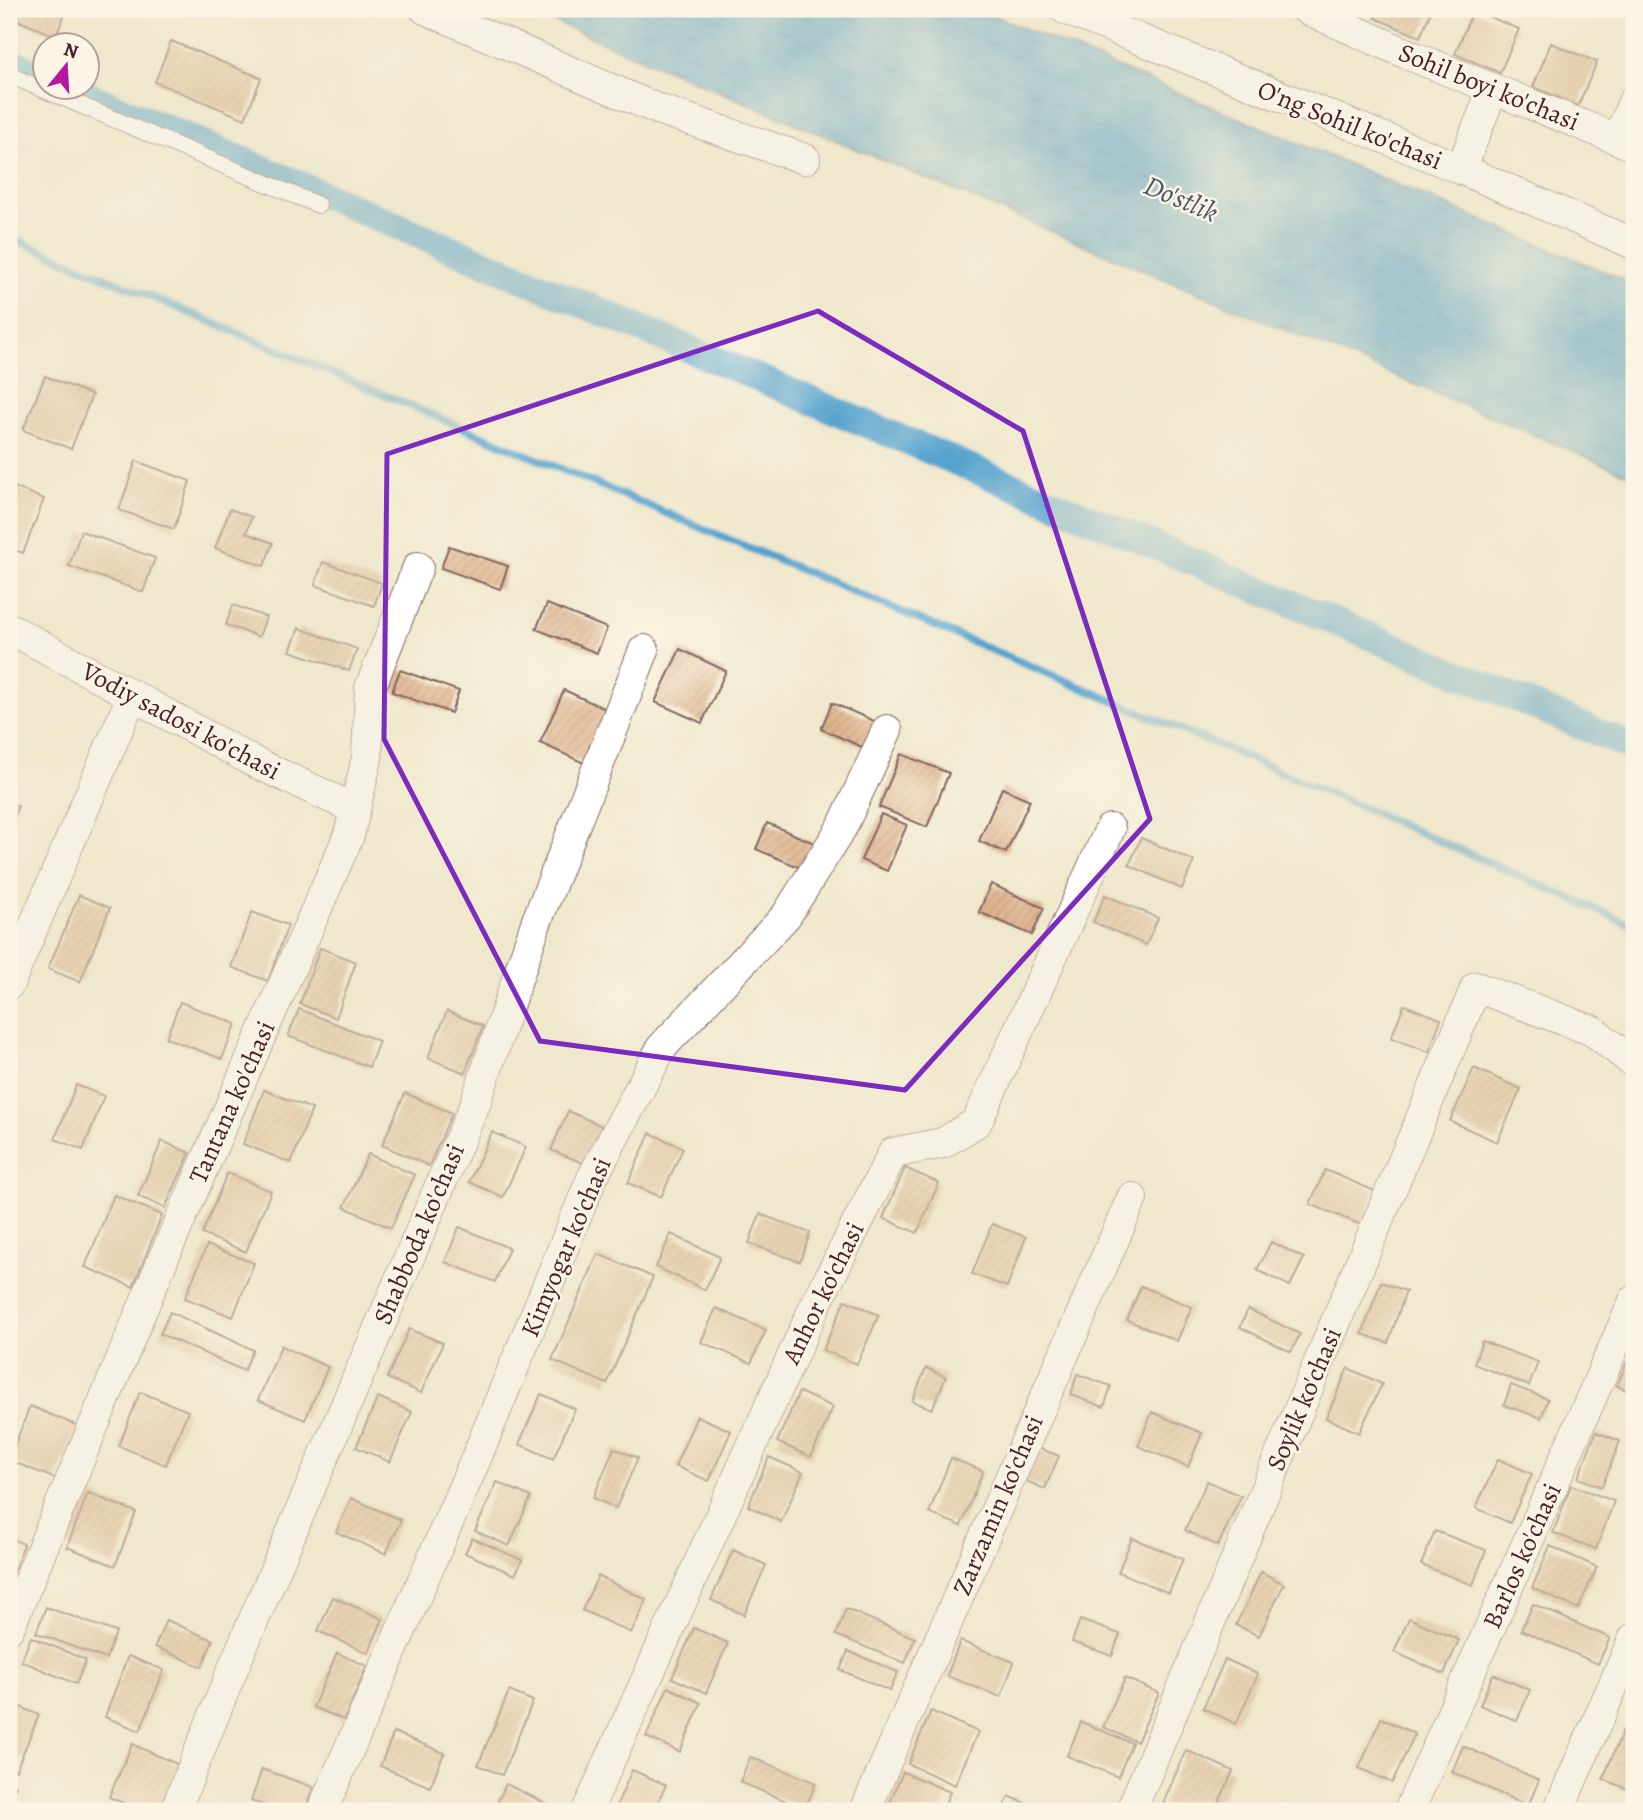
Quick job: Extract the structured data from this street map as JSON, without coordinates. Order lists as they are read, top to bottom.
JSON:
{
  "streets": {
    "street": [
      "Sohil boyi ko'chasi",
      "O'ng Sohil ko'chasi",
      "Vodiy sadosi ko'chasi",
      "Tantana ko'chasi",
      "Shabboda ko'chasi",
      "Kimyogar ko'chasi",
      "Anhor ko'chasi",
      "Soylik ko'chasi",
      "Zarzamin ko'chasi",
      "Barlos ko'chasi"
    ]
  },
  "crossings": [
    ["Vodiy sadosi ko'chasi", "Tantana ko'chasi"]
  ],
  "water": ["Do'stlik"],
  "north": "top"
}
